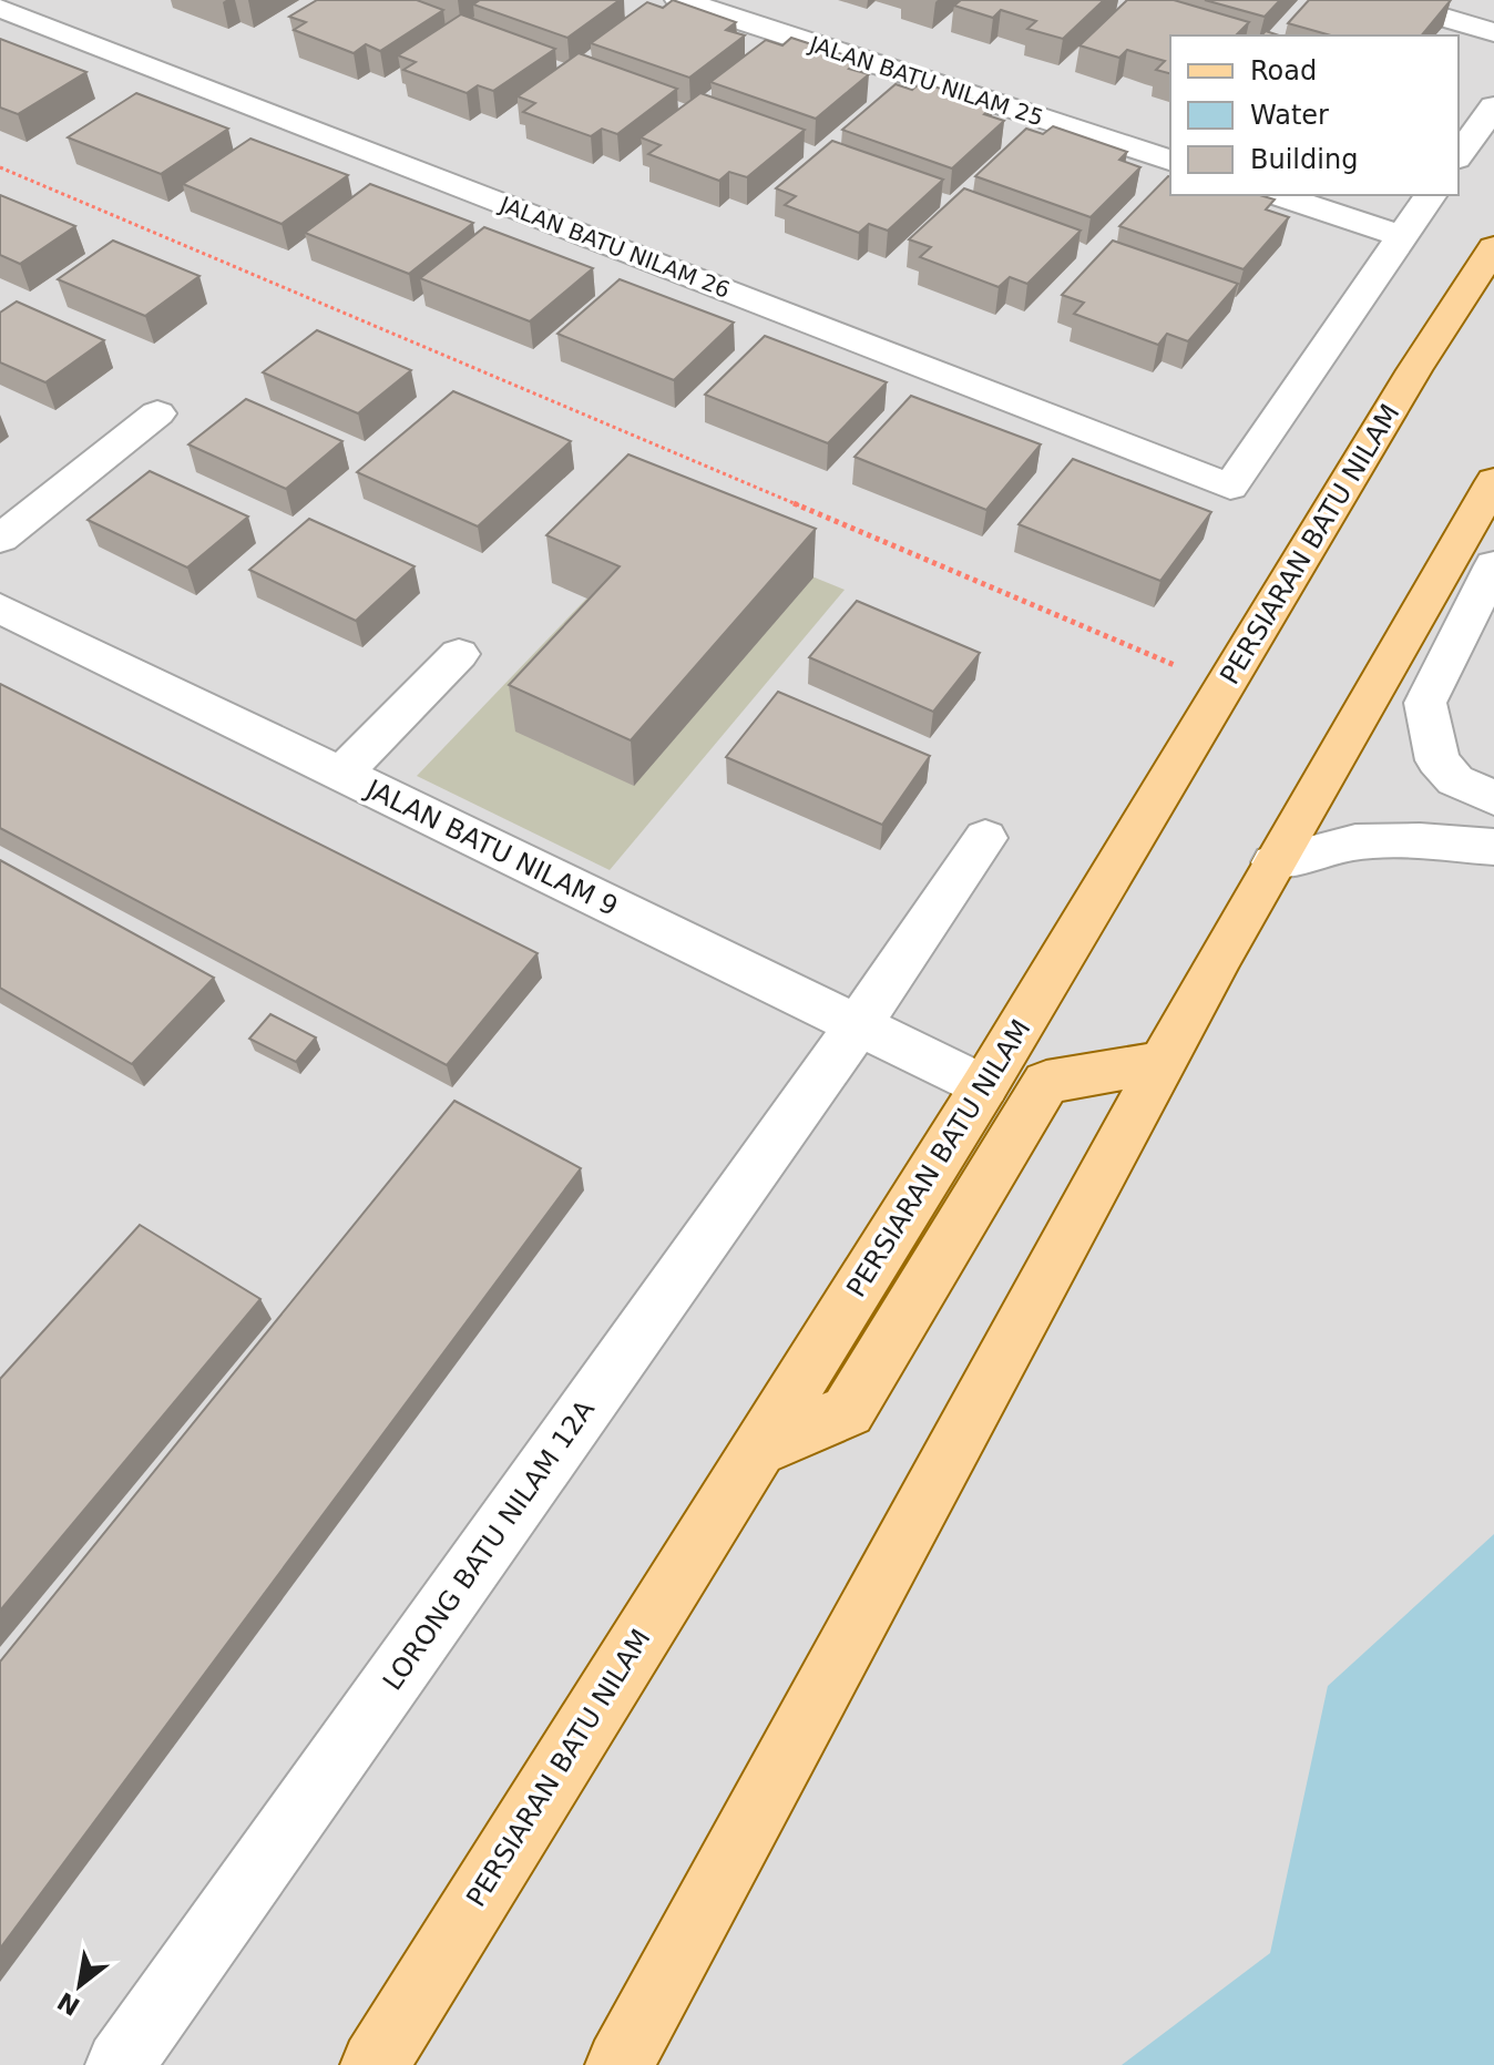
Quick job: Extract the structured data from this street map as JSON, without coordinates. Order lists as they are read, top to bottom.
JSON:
{
  "streets": {
    "main road": ["PERSIARAN BATU NILAM"],
    "street": [
      "JALAN BATU NILAM 25",
      "JALAN BATU NILAM 26",
      "JALAN BATU NILAM 9",
      "LORONG BATU NILAM 12A"
    ]
  },
  "crossings": [
    ["PERSIARAN BATU NILAM", "JALAN BATU NILAM 9"],
    ["JALAN BATU NILAM 9", "LORONG BATU NILAM 12A"]
  ],
  "legend": ["Road", "Water", "Building"],
  "north": "bottom left"
}
